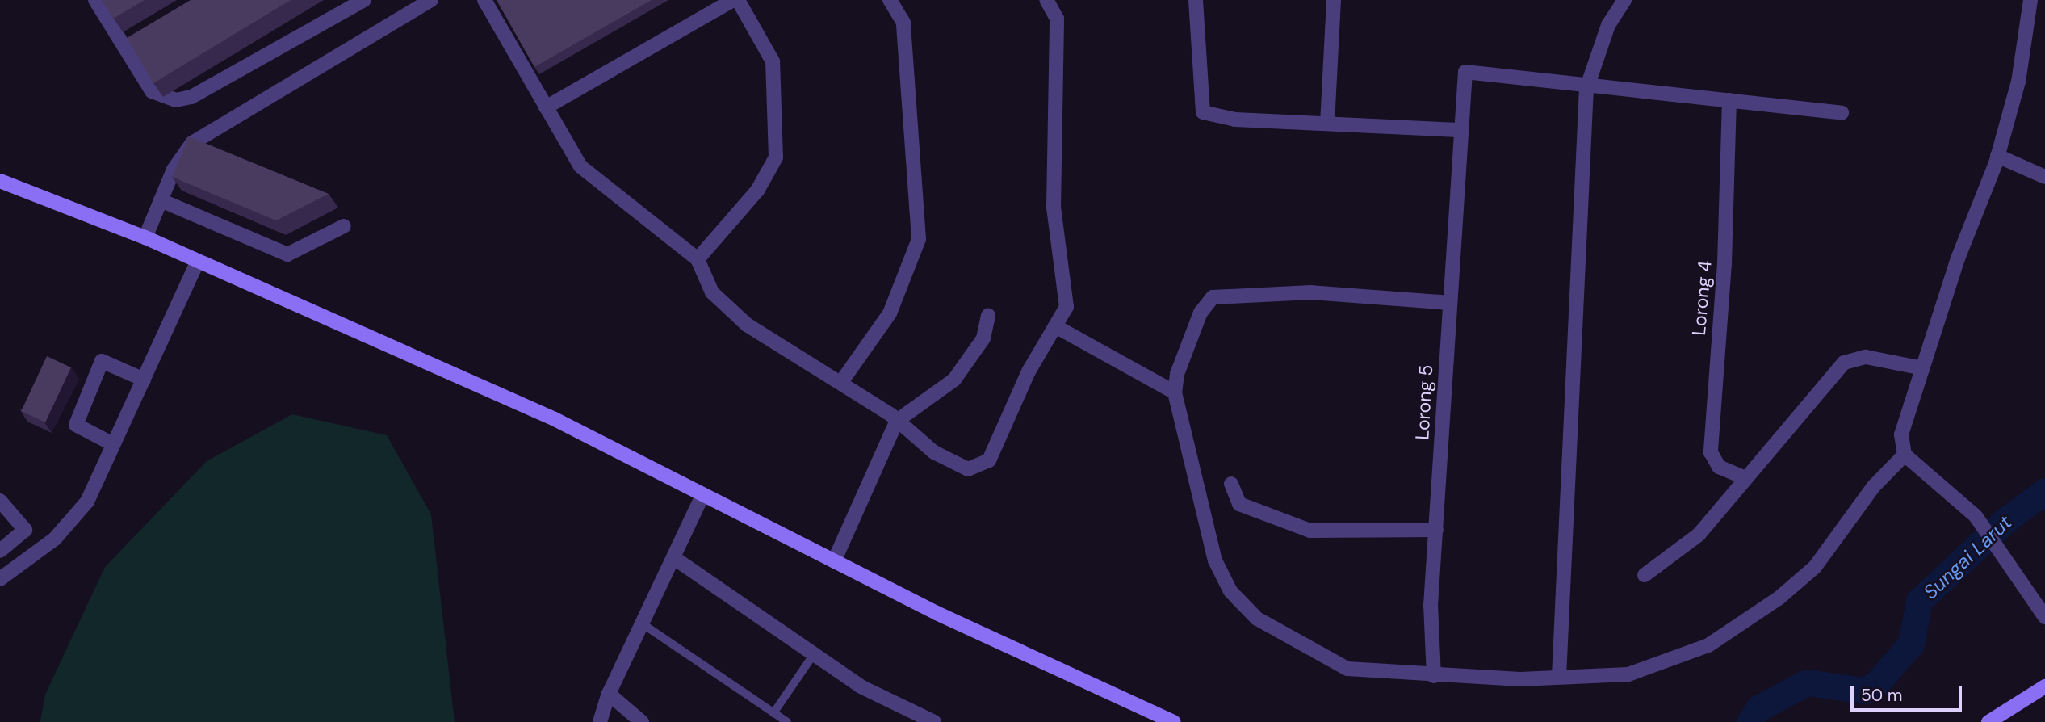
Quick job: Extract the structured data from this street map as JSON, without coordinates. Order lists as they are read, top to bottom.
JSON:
{
  "streets": {
    "street": ["Lorong 4", "Lorong 5"]
  },
  "water": ["Sungai Larut"],
  "scale_bar": "50 m"
}
